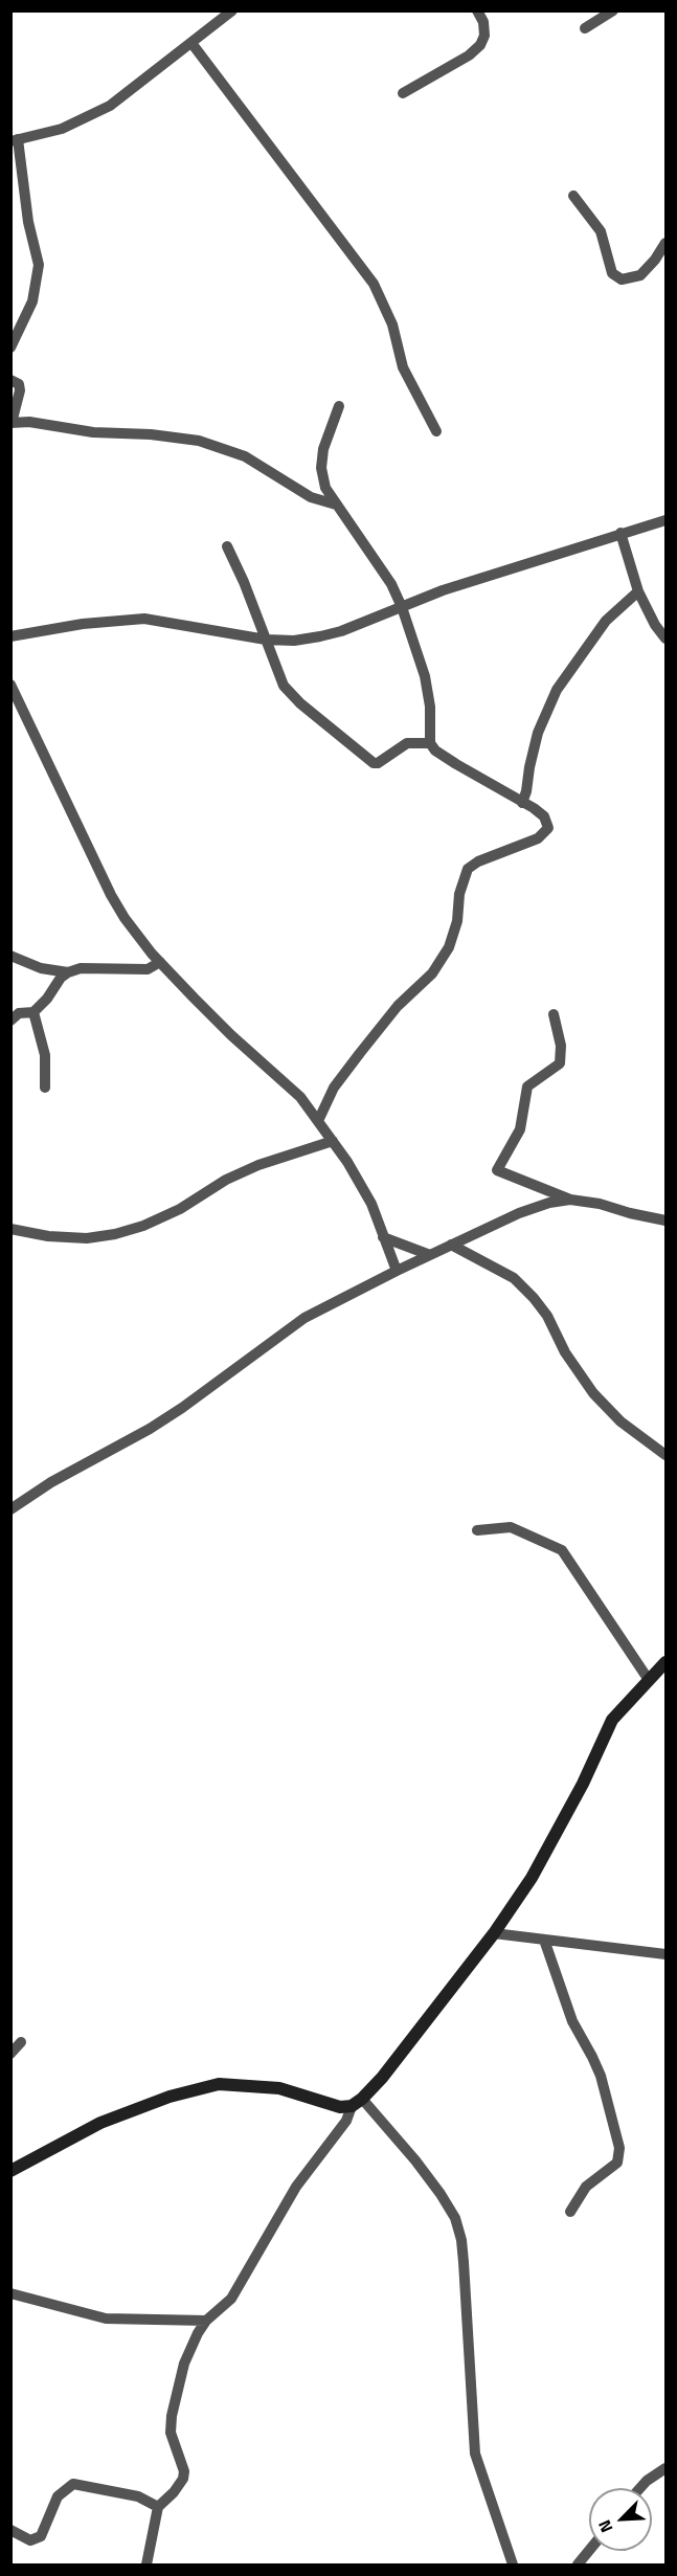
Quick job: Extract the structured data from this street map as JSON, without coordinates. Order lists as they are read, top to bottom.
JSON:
{
  "north": "bottom left"
}
